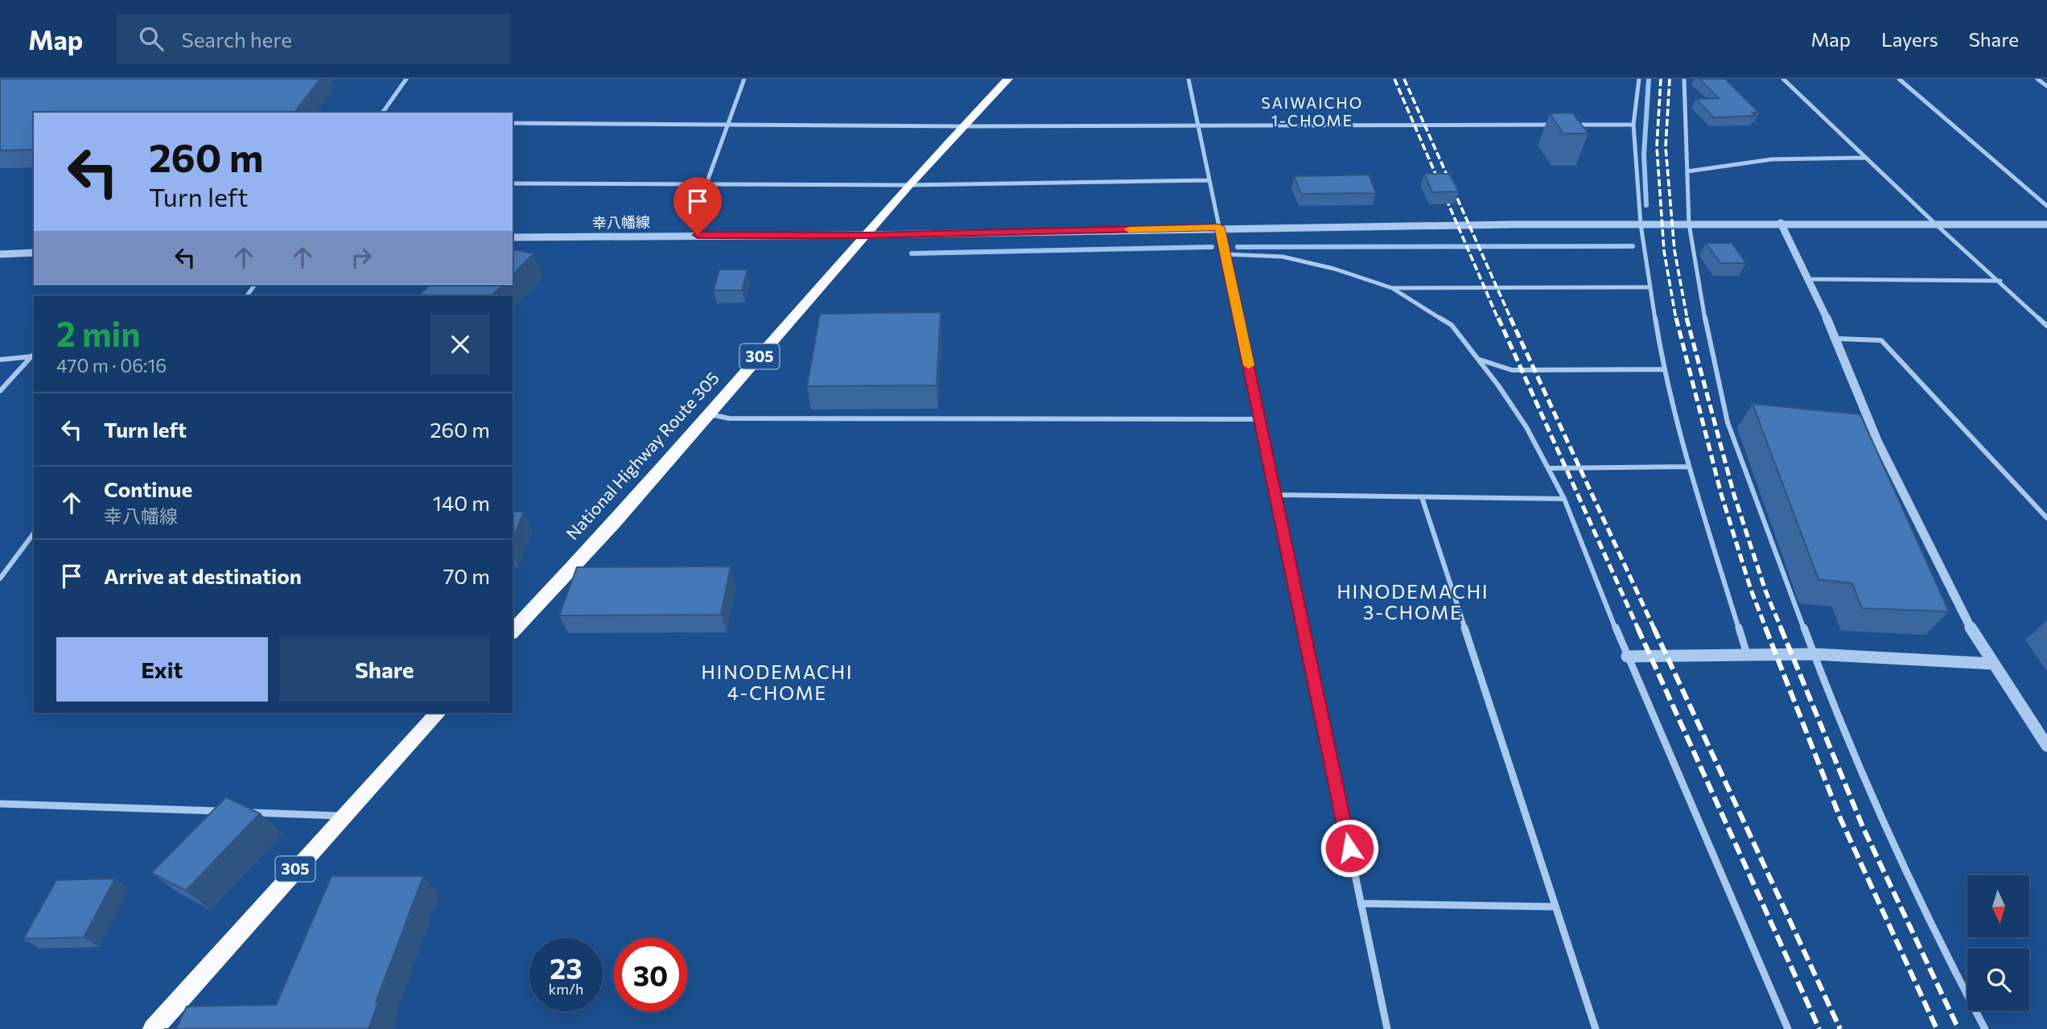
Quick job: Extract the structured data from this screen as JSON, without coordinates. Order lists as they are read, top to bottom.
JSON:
{
  "streets": {
    "highway": ["305", "National Highway Route 305"],
    "street": ["幸八幡線"]
  },
  "crossings": [
    ["幸八幡線", "National Highway Route 305"]
  ],
  "districts": ["SAIWAICHO 1-CHOME", "HINODEMACHI 3-CHOME", "HINODEMACHI 4-CHOME"],
  "north": "bottom",
  "page": {
    "header": "Map",
    "search": "Search here",
    "nav": ["Map", "Layers", "Share"],
    "turn": ["260 m", "Turn left"],
    "heading": ["2 min", "470 m · 06:16"],
    "list": [
      {
        "name": "Turn left",
        "value": "260 m"
      },
      {
        "name": "Continue",
        "note": "幸八幡線",
        "value": "140 m"
      },
      {
        "name": "Arrive at destination",
        "value": "70 m"
      }
    ],
    "buttons": ["Exit", "Share"],
    "speed": "23 km/h",
    "limit": "30"
  }
}
